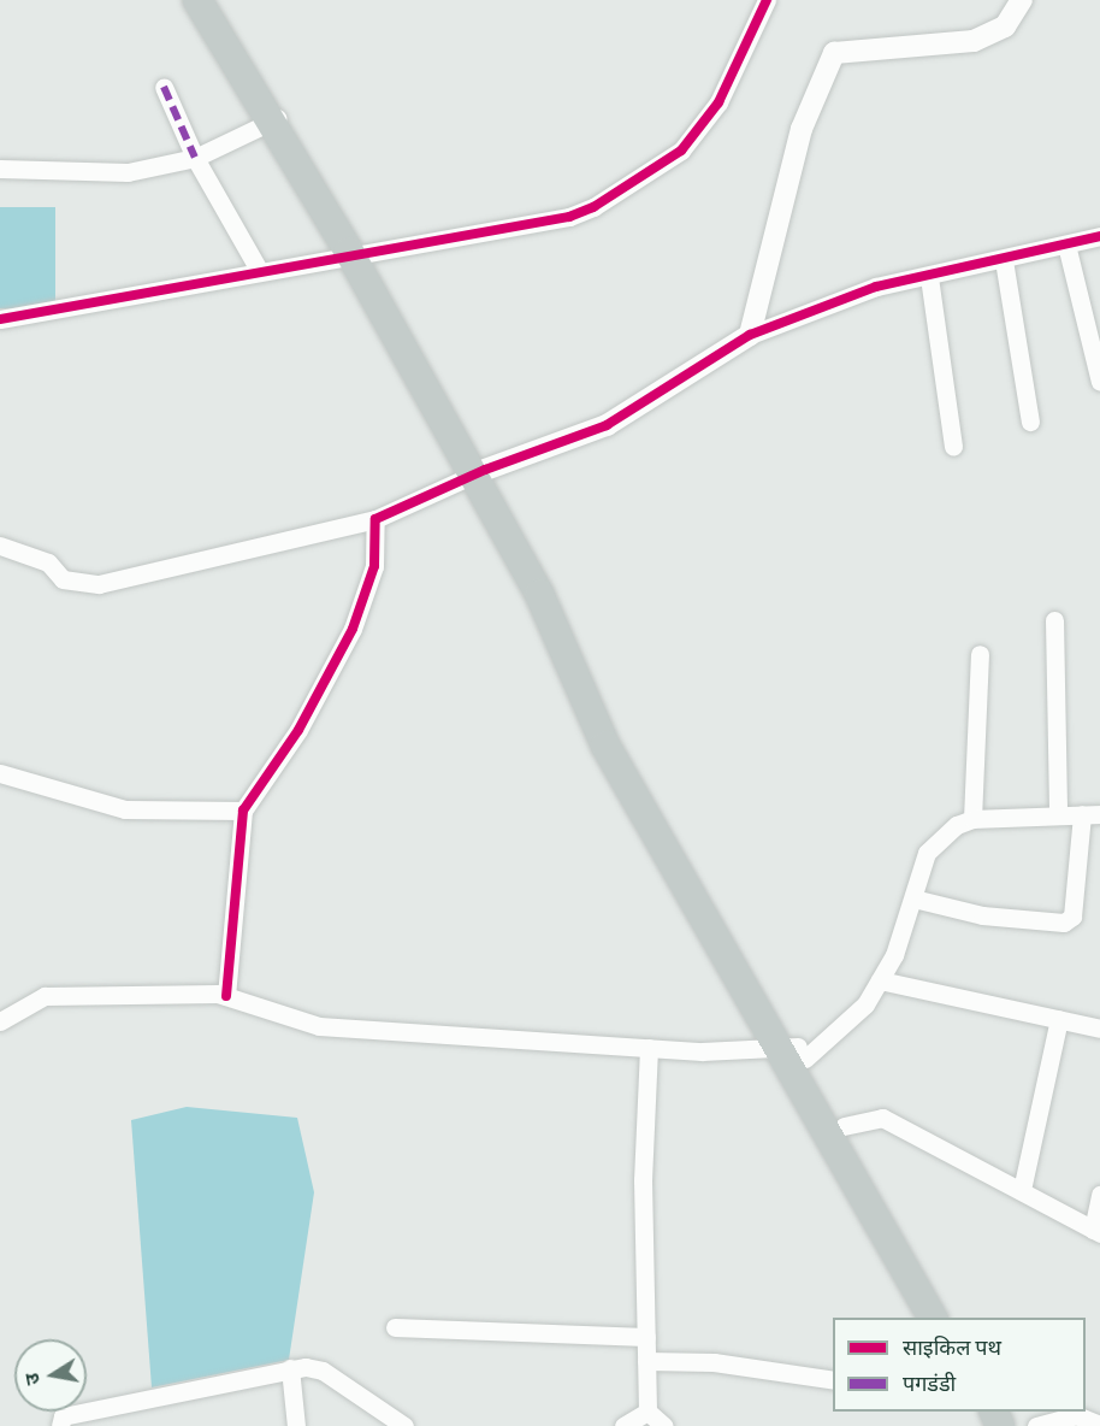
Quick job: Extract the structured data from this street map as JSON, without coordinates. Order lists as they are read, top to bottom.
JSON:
{
  "legend": ["साइकिल पथ", "पगडंडी"],
  "north": "left"
}
